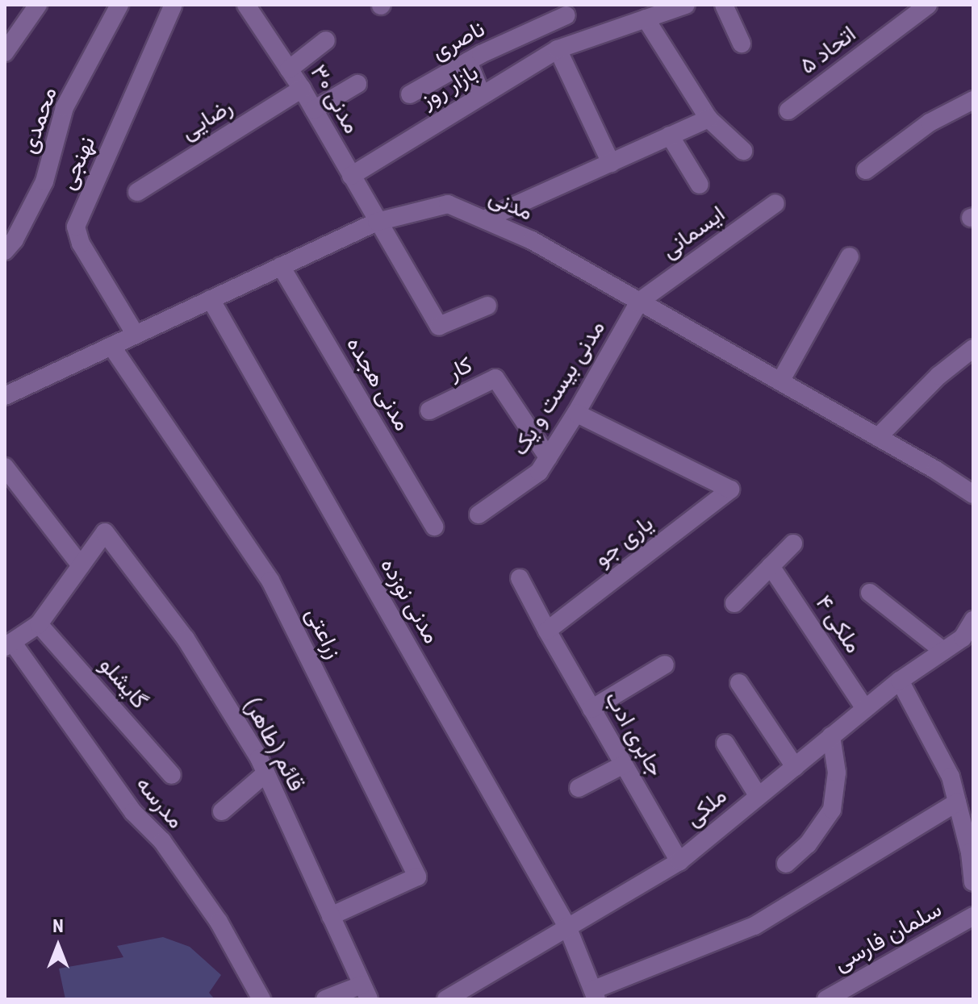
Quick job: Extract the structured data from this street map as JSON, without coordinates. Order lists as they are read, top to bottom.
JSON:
{
  "streets": {
    "street": [
      "ناصری",
      "اتحاد ۵",
      "بازار روز",
      "مدنی ۳۰",
      "رضایی",
      "محمدی",
      "نهنجی",
      "مدنی",
      "ایسمانی",
      "کار",
      "مدنی هجده",
      "مدنی بیست و یک",
      "یاری جو",
      "مدنی نوزده",
      "ملکی ۴",
      "زراعتی",
      "گایشلو",
      "جابری ادب",
      "قائم (طاهر)",
      "مدرسه",
      "ملکی",
      "سلمان فارسی"
    ]
  },
  "crossings": [
    ["بازار روز", "مدنی ۳۰"],
    ["مدنی ۳۰", "رضایی"],
    ["مدنی ۳۰", "مدنی"],
    ["نهنجی", "مدنی"],
    ["مدنی", "ایسمانی"],
    ["مدنی", "مدنی هجده"],
    ["مدنی", "مدنی بیست و یک"],
    ["مدنی", "مدنی نوزده"],
    ["مدنی", "زراعتی"],
    ["ایسمانی", "مدنی بیست و یک"],
    ["کار", "مدنی بیست و یک"],
    ["مدنی بیست و یک", "یاری جو"],
    ["یاری جو", "جابری ادب"],
    ["مدنی نوزده", "ملکی"],
    ["ملکی ۴", "ملکی"],
    ["زراعتی", "قائم (طاهر)"],
    ["جابری ادب", "ملکی"]
  ],
  "north": "top"
}
